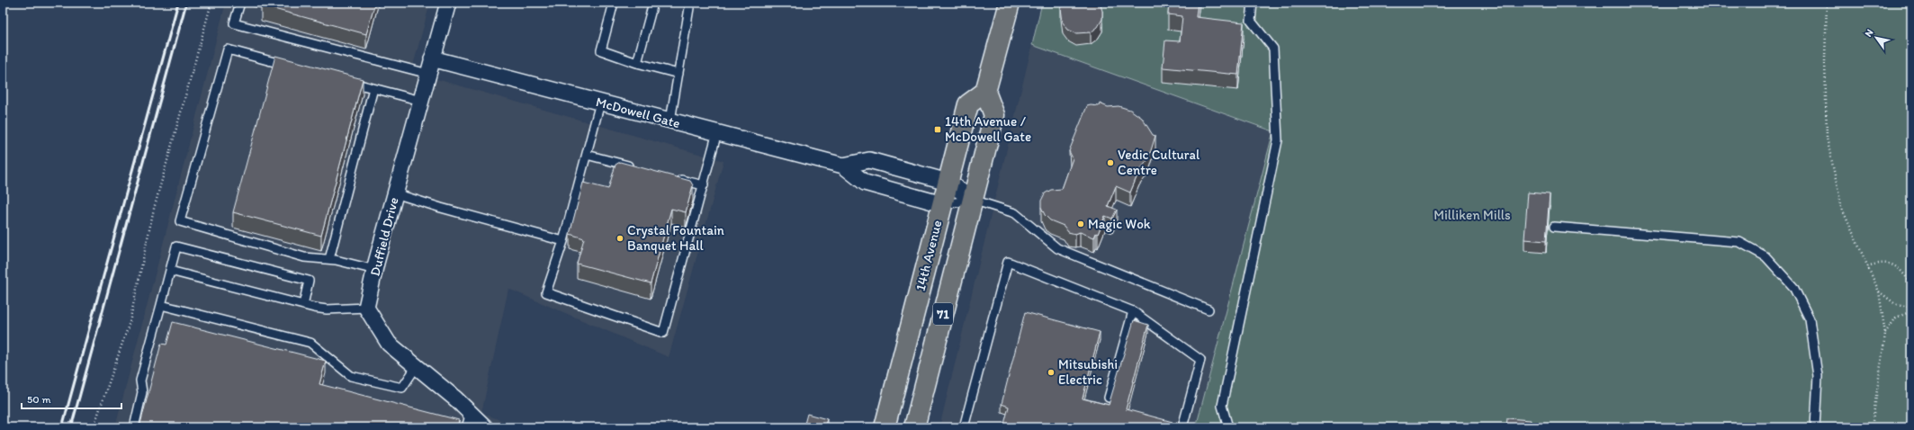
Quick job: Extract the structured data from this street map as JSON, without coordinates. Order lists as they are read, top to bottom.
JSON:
{
  "streets": {
    "main road": ["14th Avenue", "71"],
    "street": ["McDowell Gate", "Duffield Drive"]
  },
  "crossings": [
    ["McDowell Gate", "Duffield Drive"],
    ["McDowell Gate", "14th Avenue"],
    ["McDowell Gate", "71"],
    ["14th Avenue", "71"]
  ],
  "parks": ["Milliken Mills"],
  "places": {
    "transit": ["14th Avenue / McDowell Gate"],
    "other": [
      "Vedic Cultural Centre",
      "Magic Wok",
      "Crystal Fountain Banquet Hall",
      "Mitsubishi Electric"
    ]
  },
  "scale_bar": "50 m",
  "north": "top left"
}
